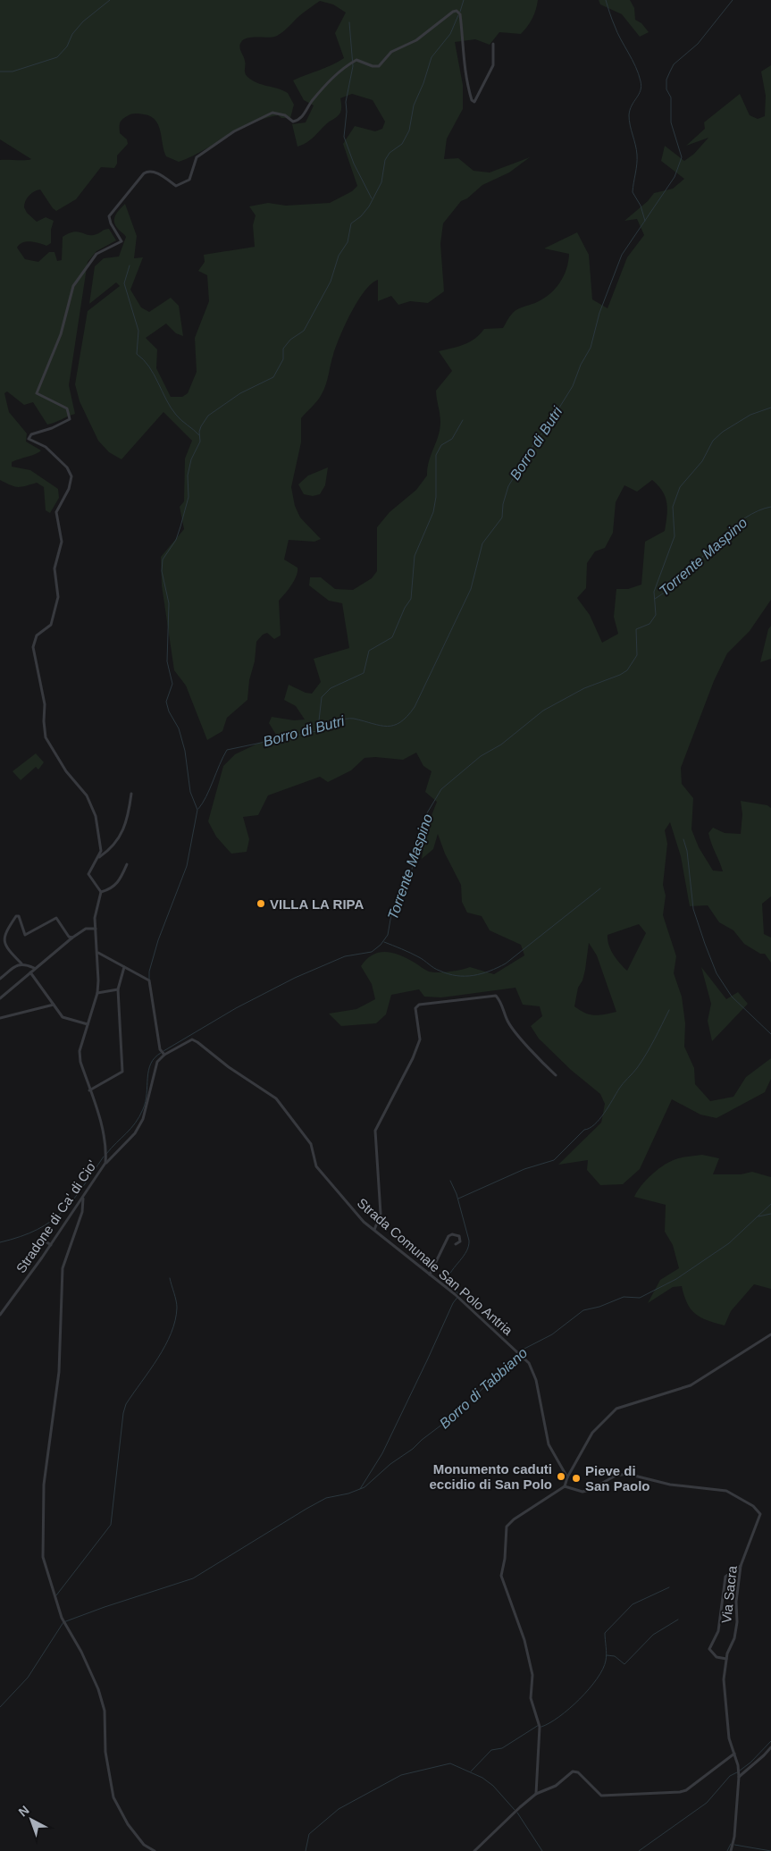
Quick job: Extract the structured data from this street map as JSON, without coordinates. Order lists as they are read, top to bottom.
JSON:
{
  "streets": {
    "street": ["Stradone di Ca' di Cio'", "Strada Comunale San Polo Antria", "Via Sacra"]
  },
  "water": ["Borro di Butri", "Torrente Maspino", "Borro di Tabbiano"],
  "places": ["VILLA LA RIPA", "Monumento caduti eccidio di San Polo", "Pieve di San Paolo"],
  "north": "top left"
}
